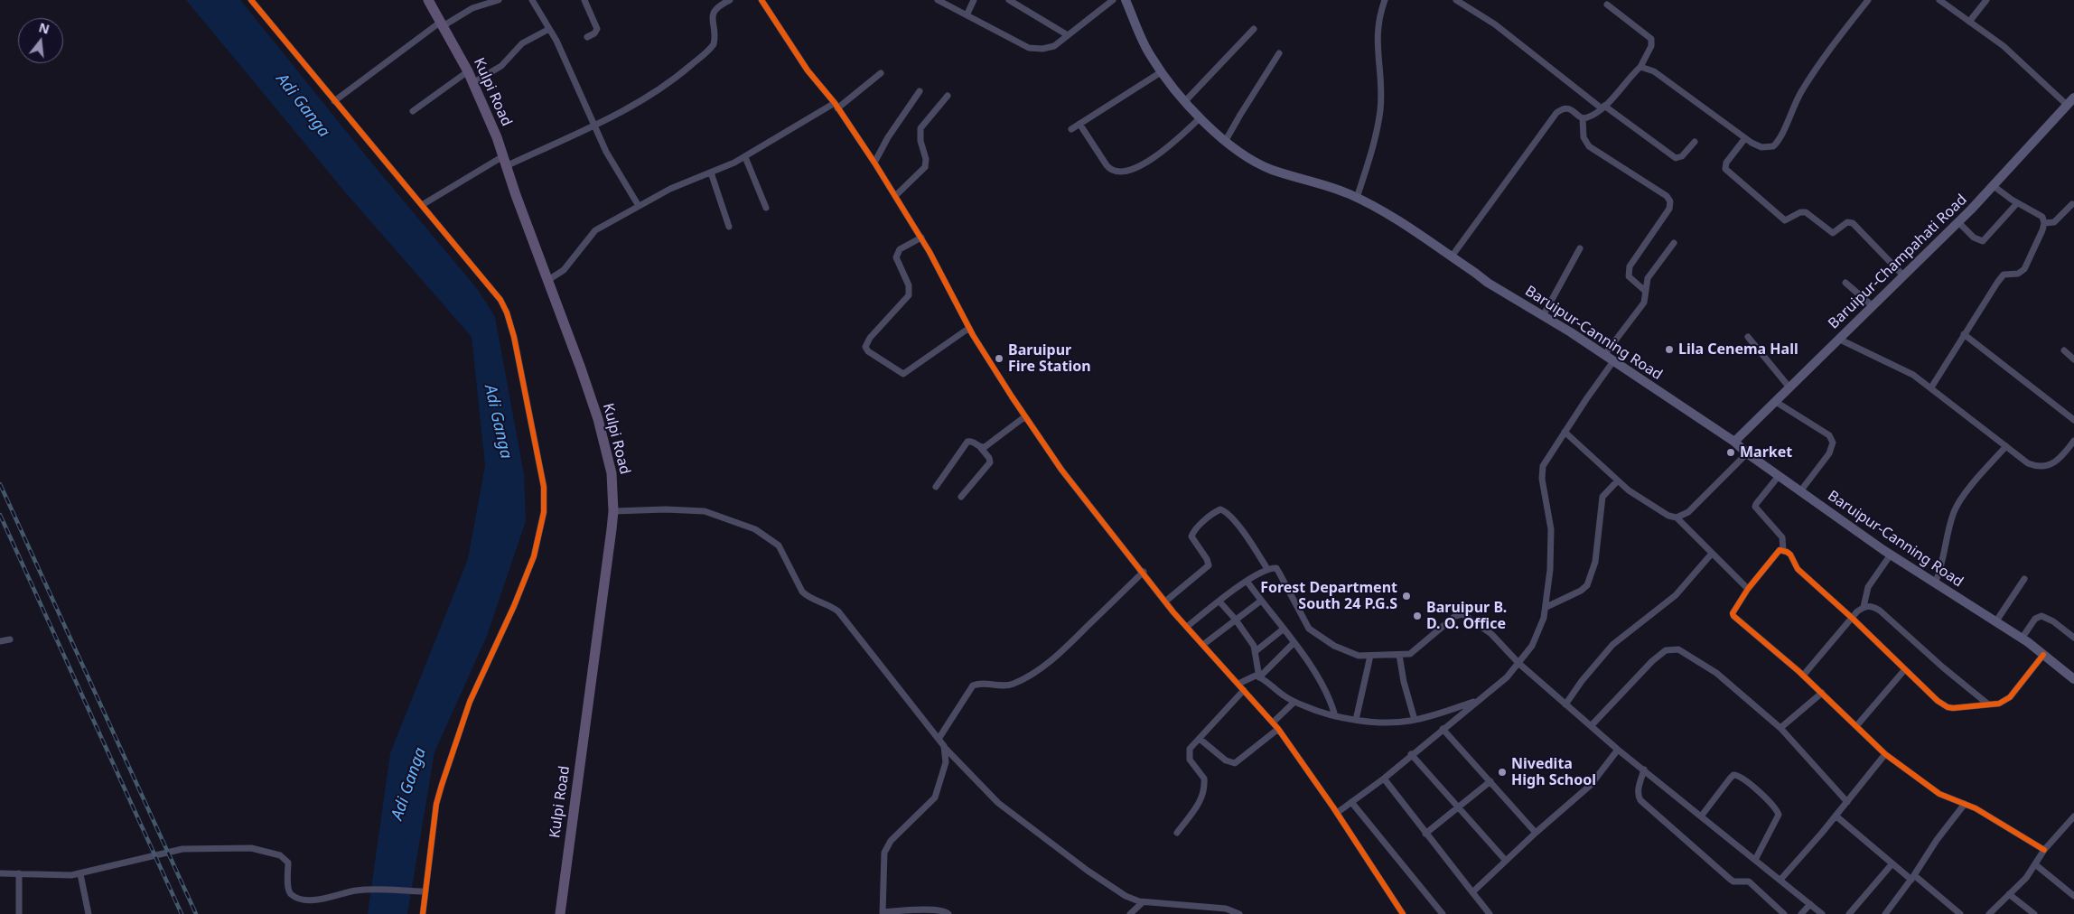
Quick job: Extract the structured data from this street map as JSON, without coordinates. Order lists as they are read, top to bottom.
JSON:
{
  "streets": {
    "main road": ["Kulpi Road", "Baruipur-Champahati Road", "Baruipur-Canning Road"]
  },
  "crossings": [
    ["Baruipur-Champahati Road", "Baruipur-Canning Road"]
  ],
  "water": ["Adi Ganga"],
  "places": [
    "Lila Cenema Hall",
    "Baruipur Fire Station",
    "Market",
    "Forest Department South 24 P.G.S",
    "Baruipur B. D. O. Office",
    "Nivedita High School"
  ],
  "north": "top"
}
